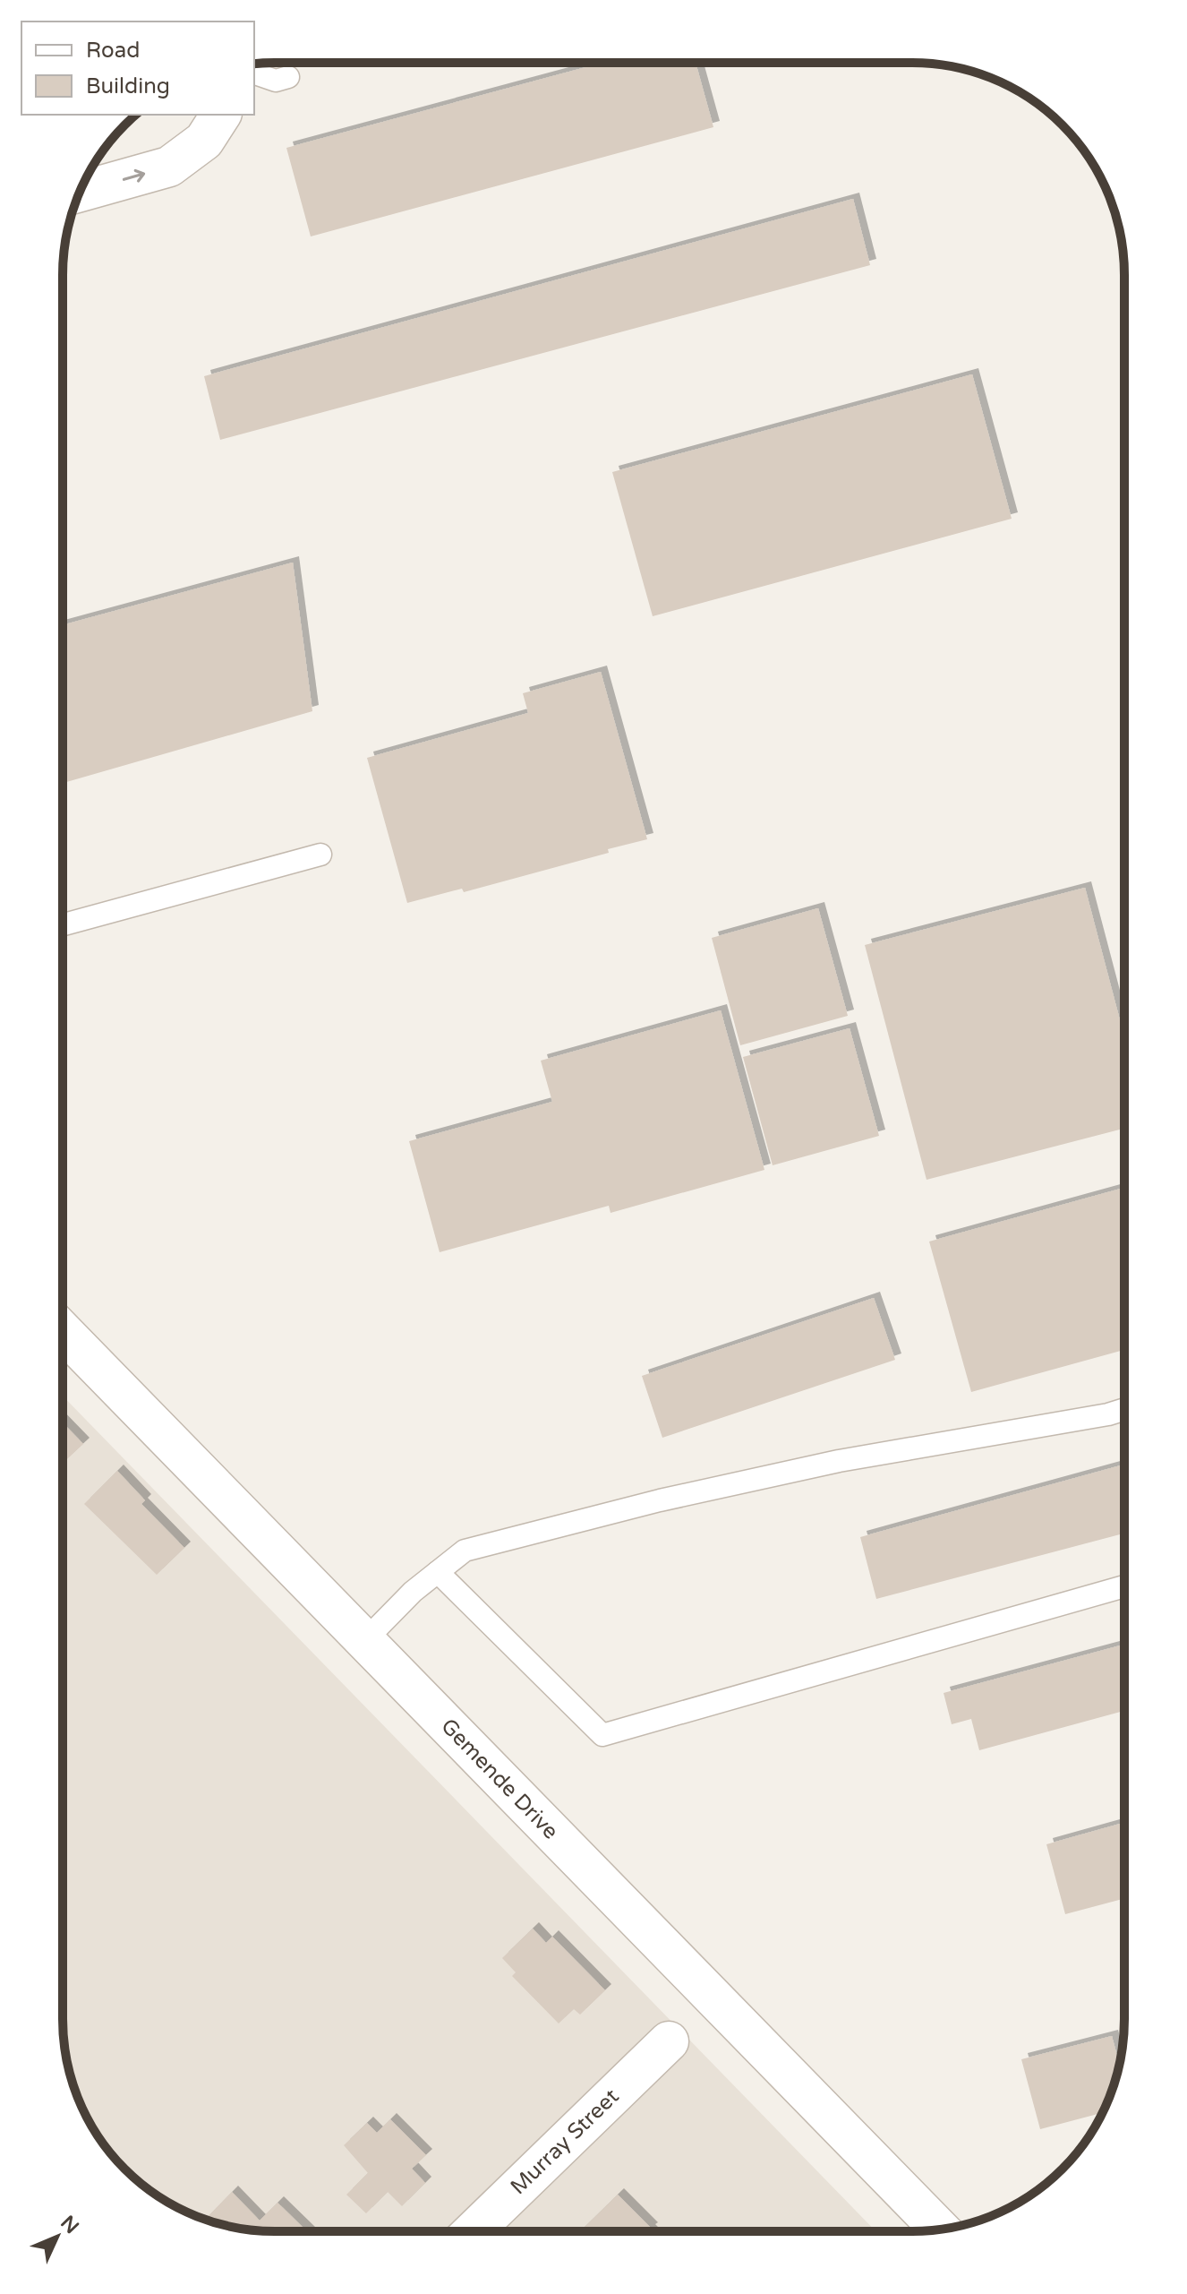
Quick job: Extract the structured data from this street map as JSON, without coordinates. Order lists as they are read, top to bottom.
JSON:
{
  "streets": {
    "street": ["Gemende Drive", "Murray Street"]
  },
  "legend": ["Road", "Building"],
  "north": "top right"
}
